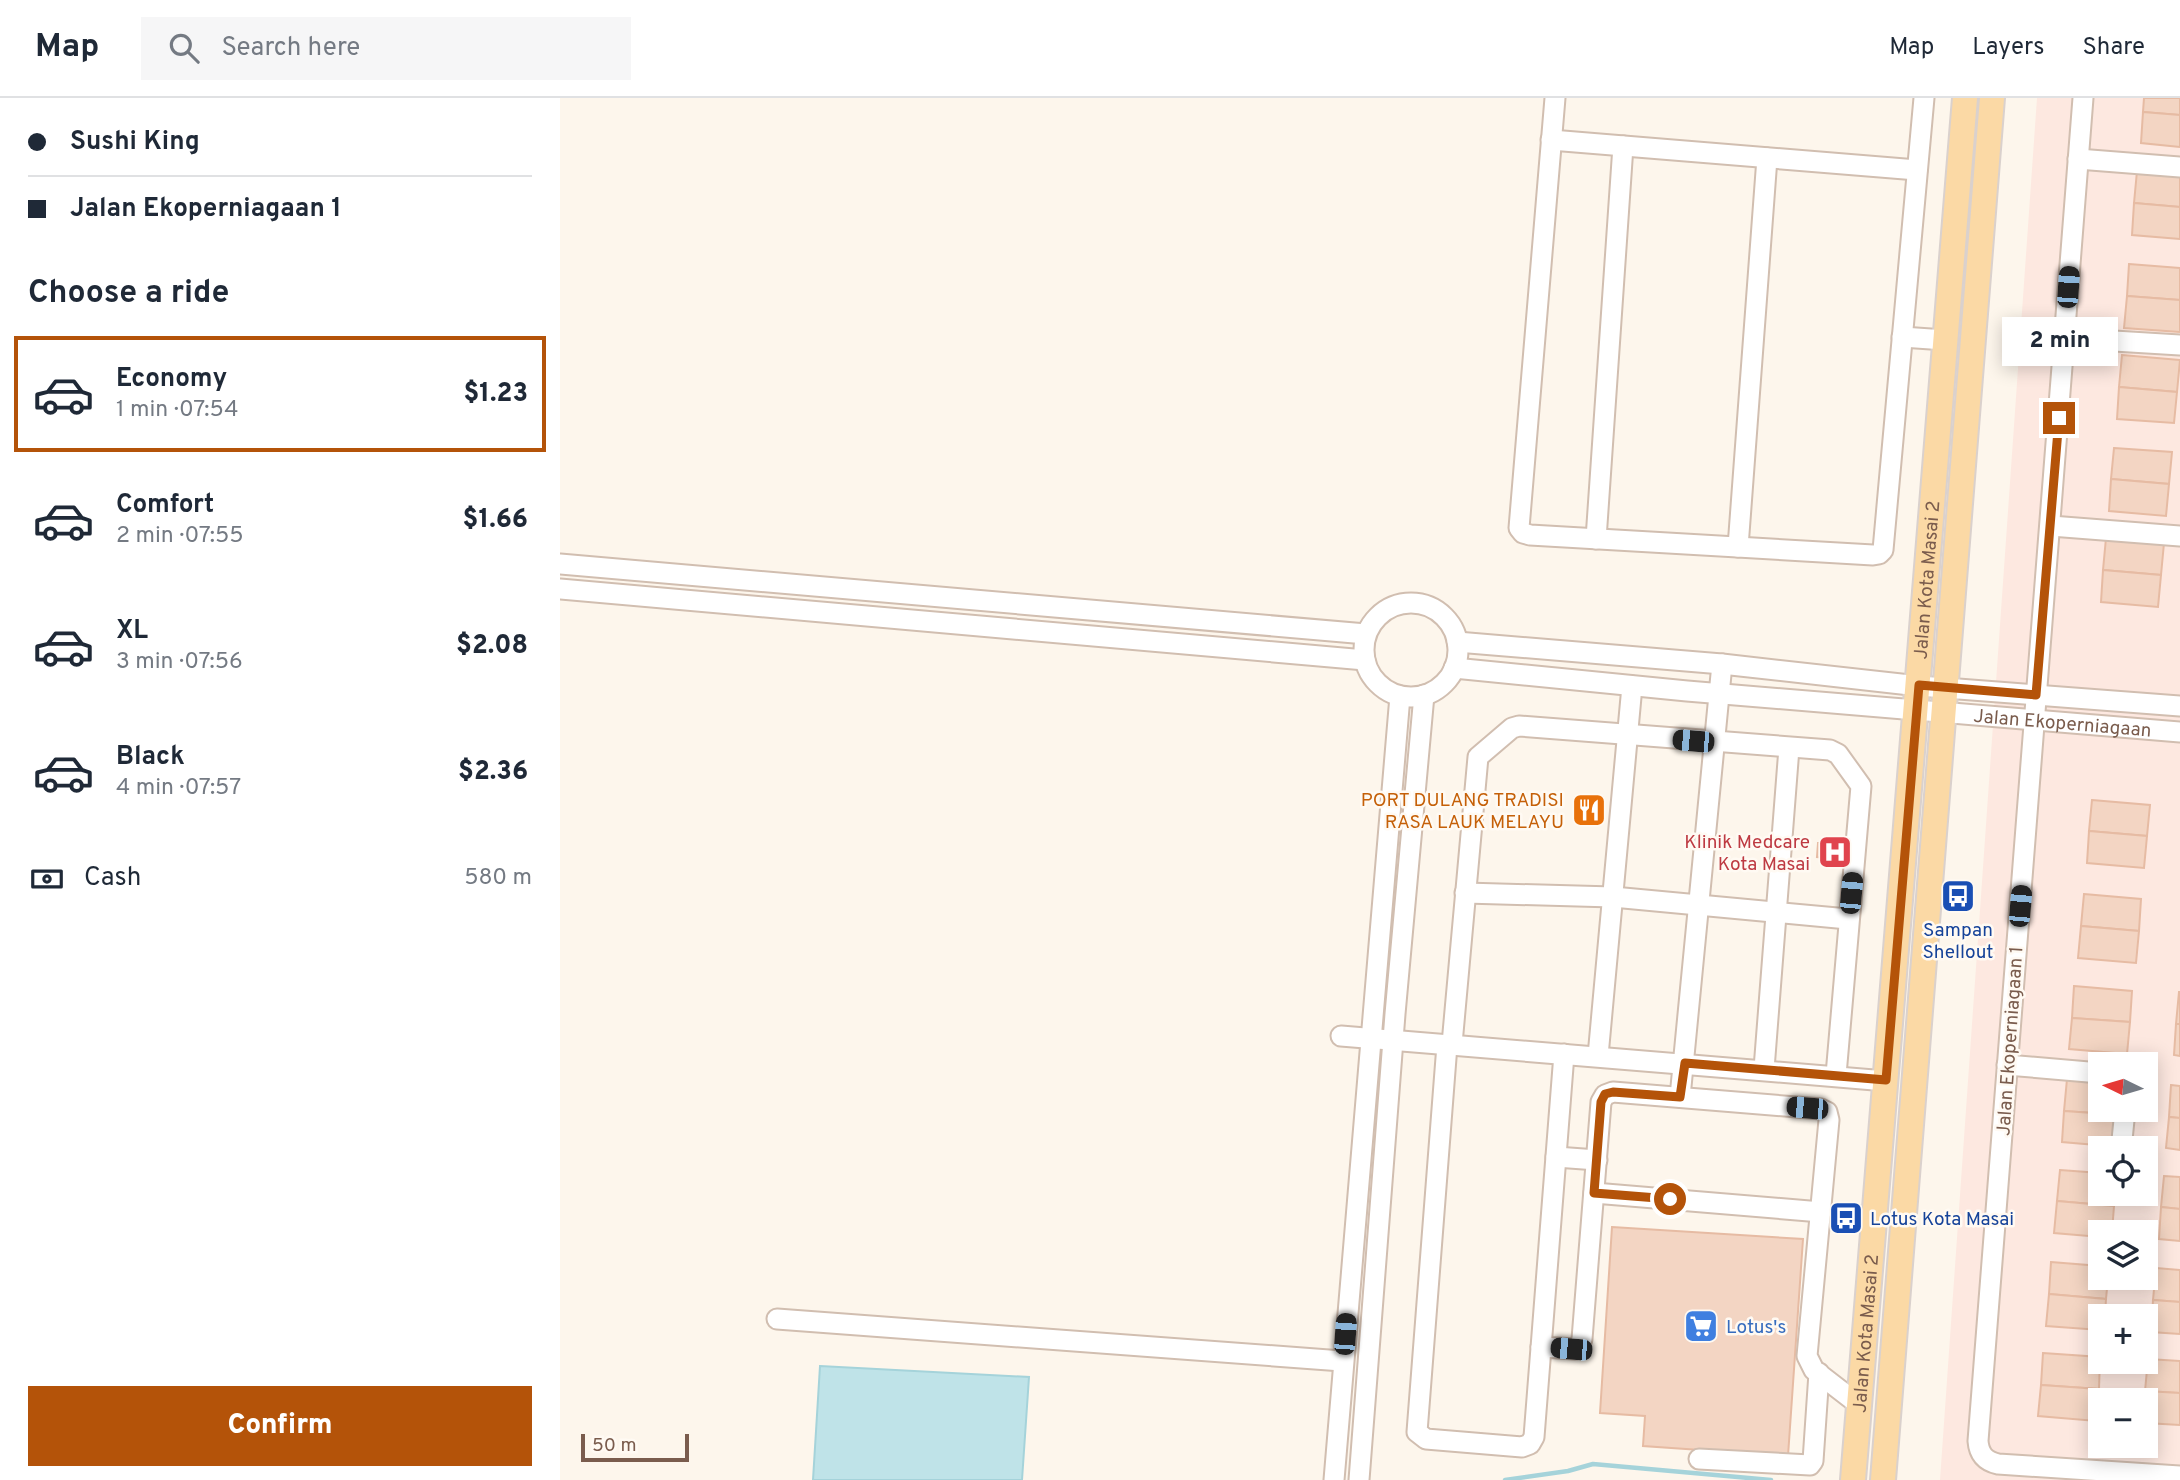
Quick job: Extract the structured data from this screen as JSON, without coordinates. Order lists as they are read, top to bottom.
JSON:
{
  "streets": {
    "main road": ["Jalan Kota Masai 2"],
    "street": ["Jalan Ekoperniagaan", "Jalan Ekoperniagaan 1"]
  },
  "crossings": [
    ["Jalan Kota Masai 2", "Jalan Ekoperniagaan"],
    ["Jalan Ekoperniagaan", "Jalan Ekoperniagaan 1"]
  ],
  "places": {
    "restaurant": ["PORT DULANG TRADISI RASA LAUK MELAYU"],
    "hospital": ["Klinik Medcare Kota Masai"],
    "bus stop": ["Sampan Shellout", "Lotus Kota Masai"],
    "supermarket": ["Lotus's"]
  },
  "scale_bar": "50 m",
  "north": "left",
  "page": {
    "header": "Map",
    "search": "Search here",
    "nav": ["Map", "Layers", "Share"],
    "banner": ["Sushi King", "Jalan Ekoperniagaan 1"],
    "heading": "Choose a ride",
    "bubble": "2 min",
    "list": [
      {
        "name": "Economy",
        "note": "1 min · 07:54",
        "value": "$1.23"
      },
      {
        "name": "Comfort",
        "note": "2 min · 07:55",
        "value": "$1.66"
      },
      {
        "name": "XL",
        "note": "3 min · 07:56",
        "value": "$2.08"
      },
      {
        "name": "Black",
        "note": "4 min · 07:57",
        "value": "$2.36"
      }
    ],
    "pay": ["Cash", "580 m"],
    "map_buttons": ["+", "−"],
    "buttons": "Confirm",
    "scale": "50 m"
  }
}
